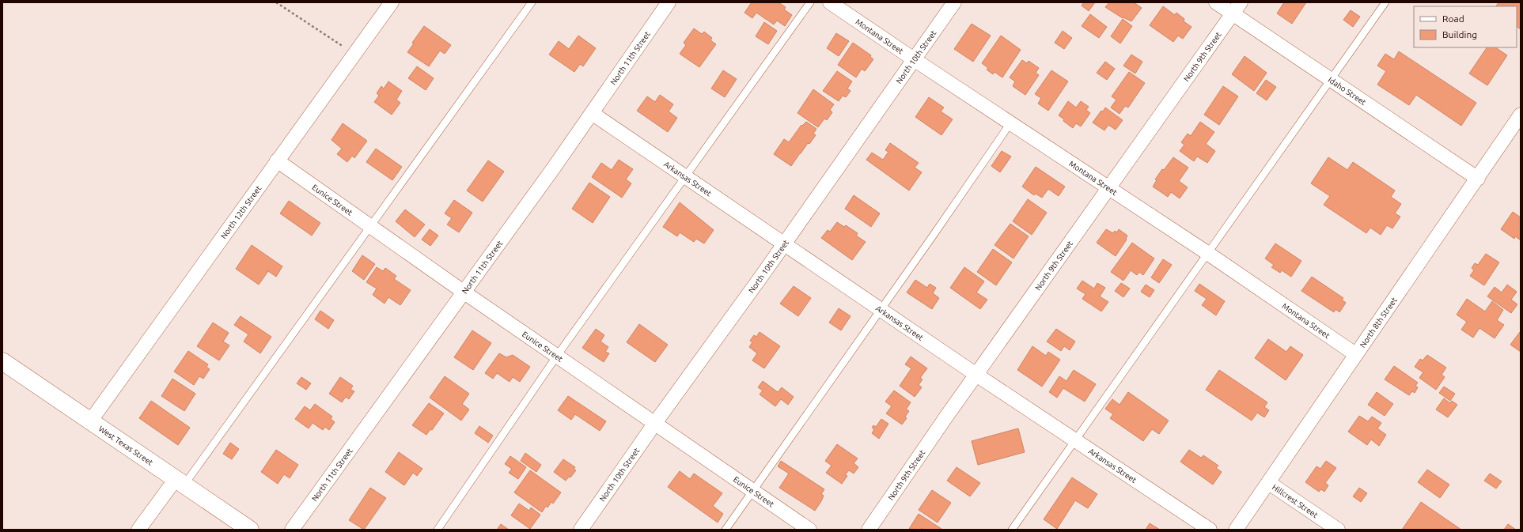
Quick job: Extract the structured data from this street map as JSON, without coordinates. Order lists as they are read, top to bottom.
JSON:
{
  "streets": {
    "street": [
      "Montana Street",
      "North 9th Street",
      "North 10th Street",
      "North 11th Street",
      "Idaho Street",
      "Arkansas Street",
      "Eunice Street",
      "North 12th Street",
      "North 8th Street",
      "West Texas Street",
      "Hillcrest Street"
    ]
  },
  "crossings": [
    ["Montana Street", "North 9th Street"],
    ["Montana Street", "North 10th Street"],
    ["Montana Street", "North 8th Street"],
    ["North 9th Street", "Idaho Street"],
    ["North 9th Street", "Arkansas Street"],
    ["North 10th Street", "Arkansas Street"],
    ["North 10th Street", "Eunice Street"],
    ["North 11th Street", "Arkansas Street"],
    ["North 11th Street", "Eunice Street"],
    ["Idaho Street", "North 8th Street"],
    ["Eunice Street", "North 12th Street"],
    ["North 12th Street", "West Texas Street"],
    ["North 8th Street", "Hillcrest Street"]
  ],
  "legend": ["Road", "Building"]
}
